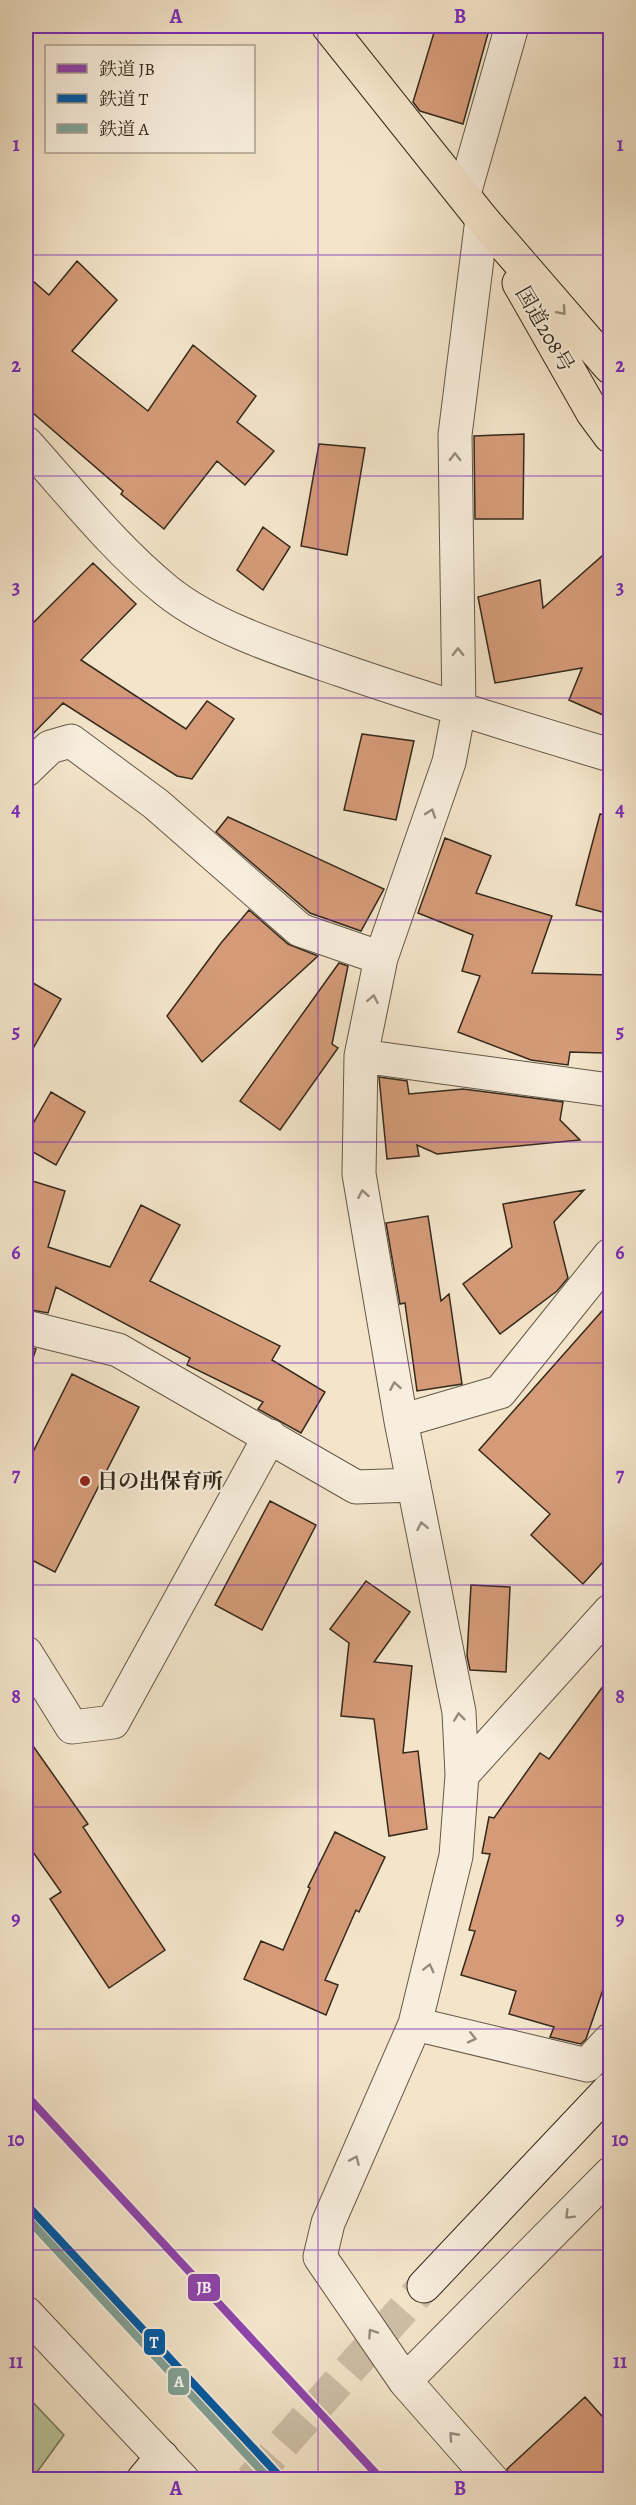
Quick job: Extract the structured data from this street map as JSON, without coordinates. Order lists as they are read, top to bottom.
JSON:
{
  "streets": {
    "highway": ["国道208号"]
  },
  "places": ["日の出保育所"],
  "lines": ["rail line JB", "rail line T", "rail line A"],
  "legend": ["鉄道 JB", "鉄道 T", "鉄道 A"],
  "grid": {
    "columns": ["A", "B"],
    "rows": [
      "1",
      "2",
      "3",
      "4",
      "5",
      "6",
      "7",
      "8",
      "9",
      "10",
      "11"
    ]
  }
}
